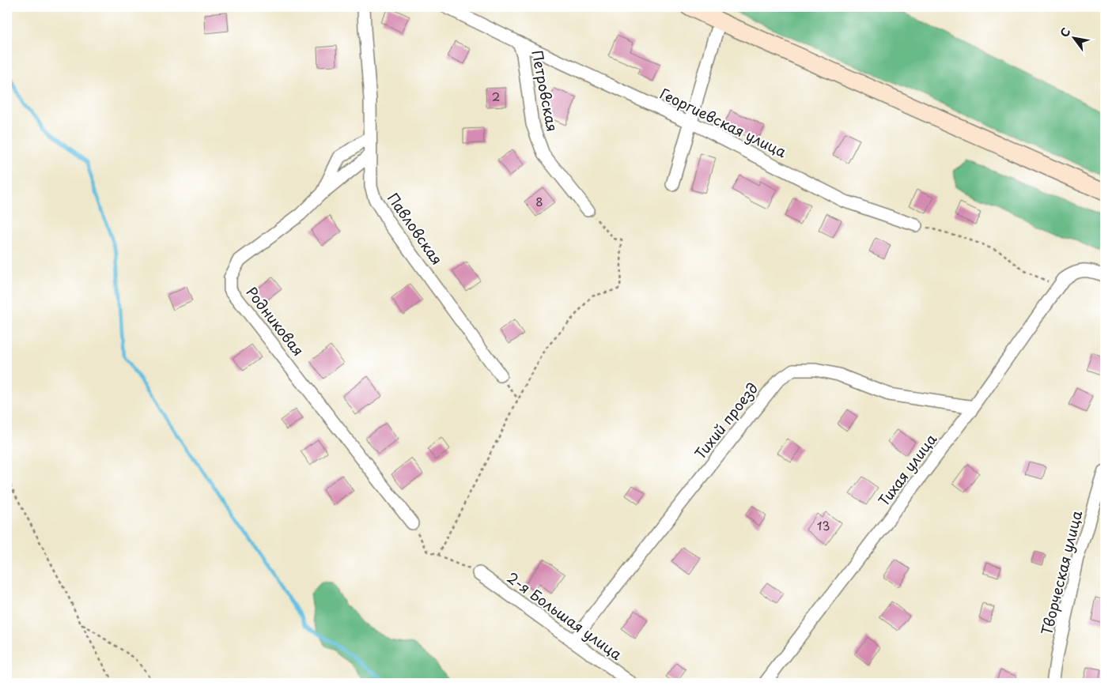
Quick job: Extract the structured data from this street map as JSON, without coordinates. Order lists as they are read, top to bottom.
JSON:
{
  "streets": {
    "street": [
      "Петровская",
      "Георгиевская улица",
      "Павловская",
      "Родниковая",
      "Тихий проезд",
      "Тихая улица",
      "Творческая улица",
      "2-я Большая улица"
    ]
  },
  "crossings": [
    ["Петровская", "Георгиевская улица"],
    ["Павловская", "Родниковая"],
    ["Тихий проезд", "Тихая улица"],
    ["Тихий проезд", "2-я Большая улица"]
  ],
  "house_numbers": ["2", "8", "13"],
  "north": "top left"
}
